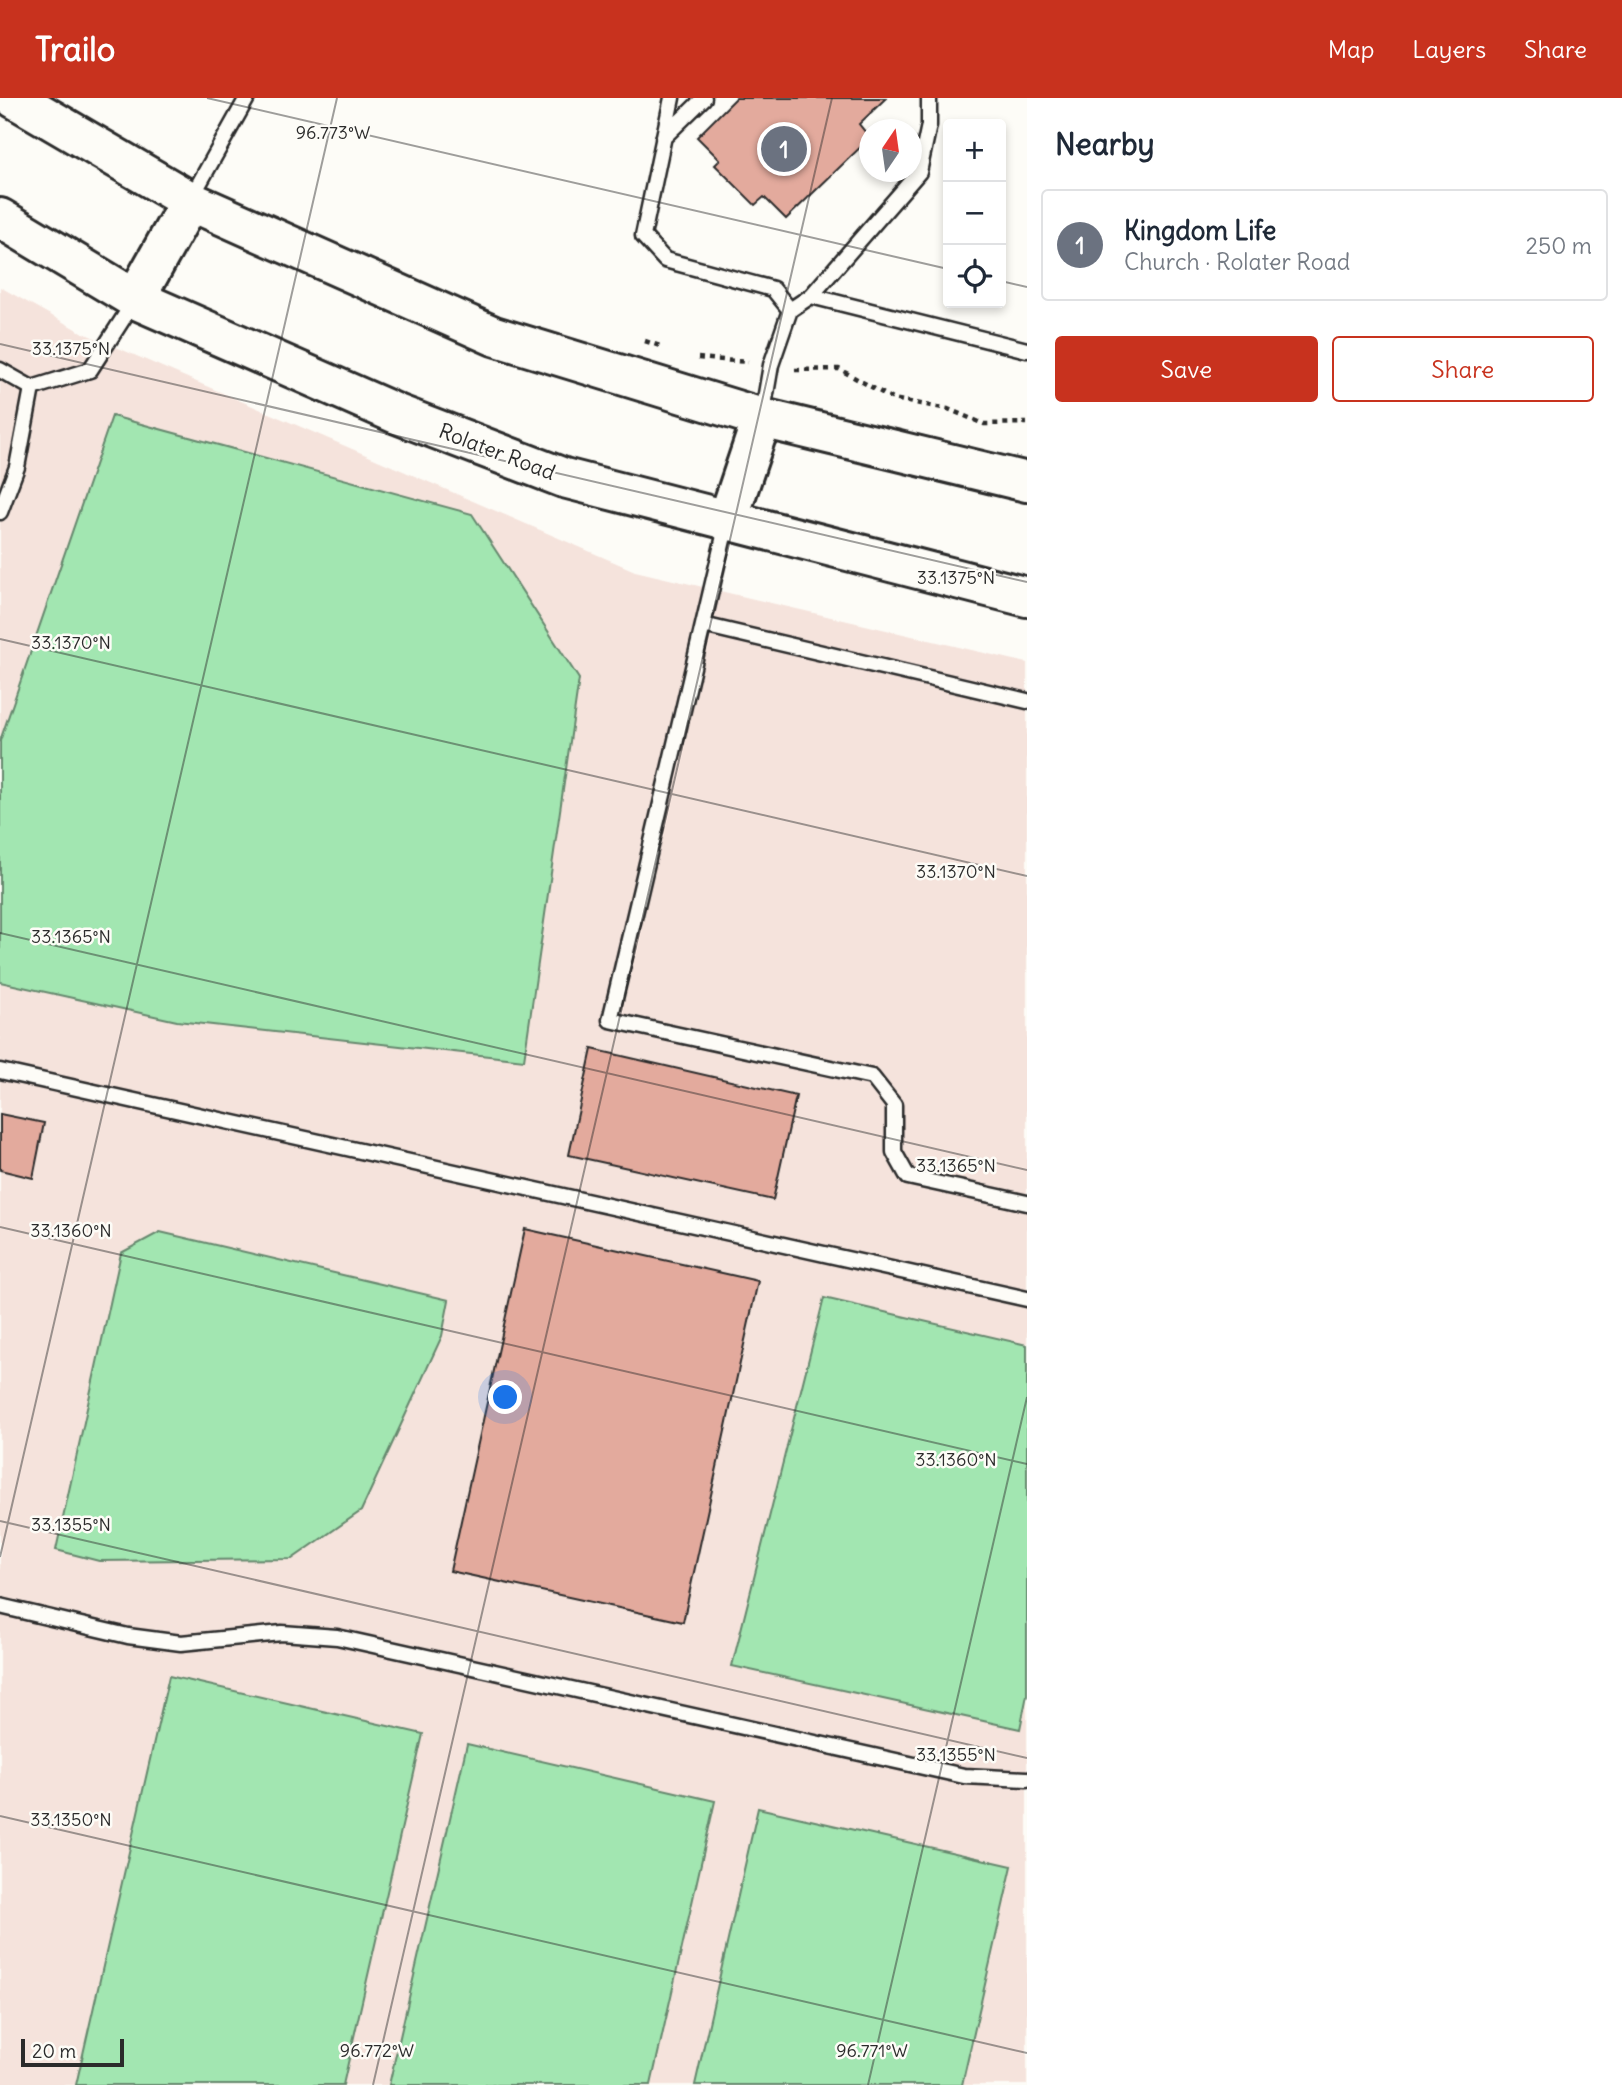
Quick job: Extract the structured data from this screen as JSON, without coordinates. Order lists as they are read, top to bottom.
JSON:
{
  "streets": {
    "main road": ["Rolater Road"]
  },
  "scale_bar": "20 m",
  "north": "top",
  "page": {
    "header": "Trailo",
    "nav": ["Map", "Layers", "Share"],
    "heading": "Nearby",
    "map_buttons": ["+", "−"],
    "pins": "1",
    "list": [
      {
        "mark": "1",
        "name": "Kingdom Life",
        "note": "Church · Rolater Road",
        "value": "250 m"
      }
    ],
    "buttons": ["Save", "Share"],
    "scale": "20 m"
  },
  "coordinates": [
    "96.773°W",
    "33.1375°N",
    "33.1370°N",
    "33.1365°N",
    "33.1360°N",
    "33.1355°N",
    "33.1350°N",
    "96.772°W",
    "96.771°W"
  ]
}
